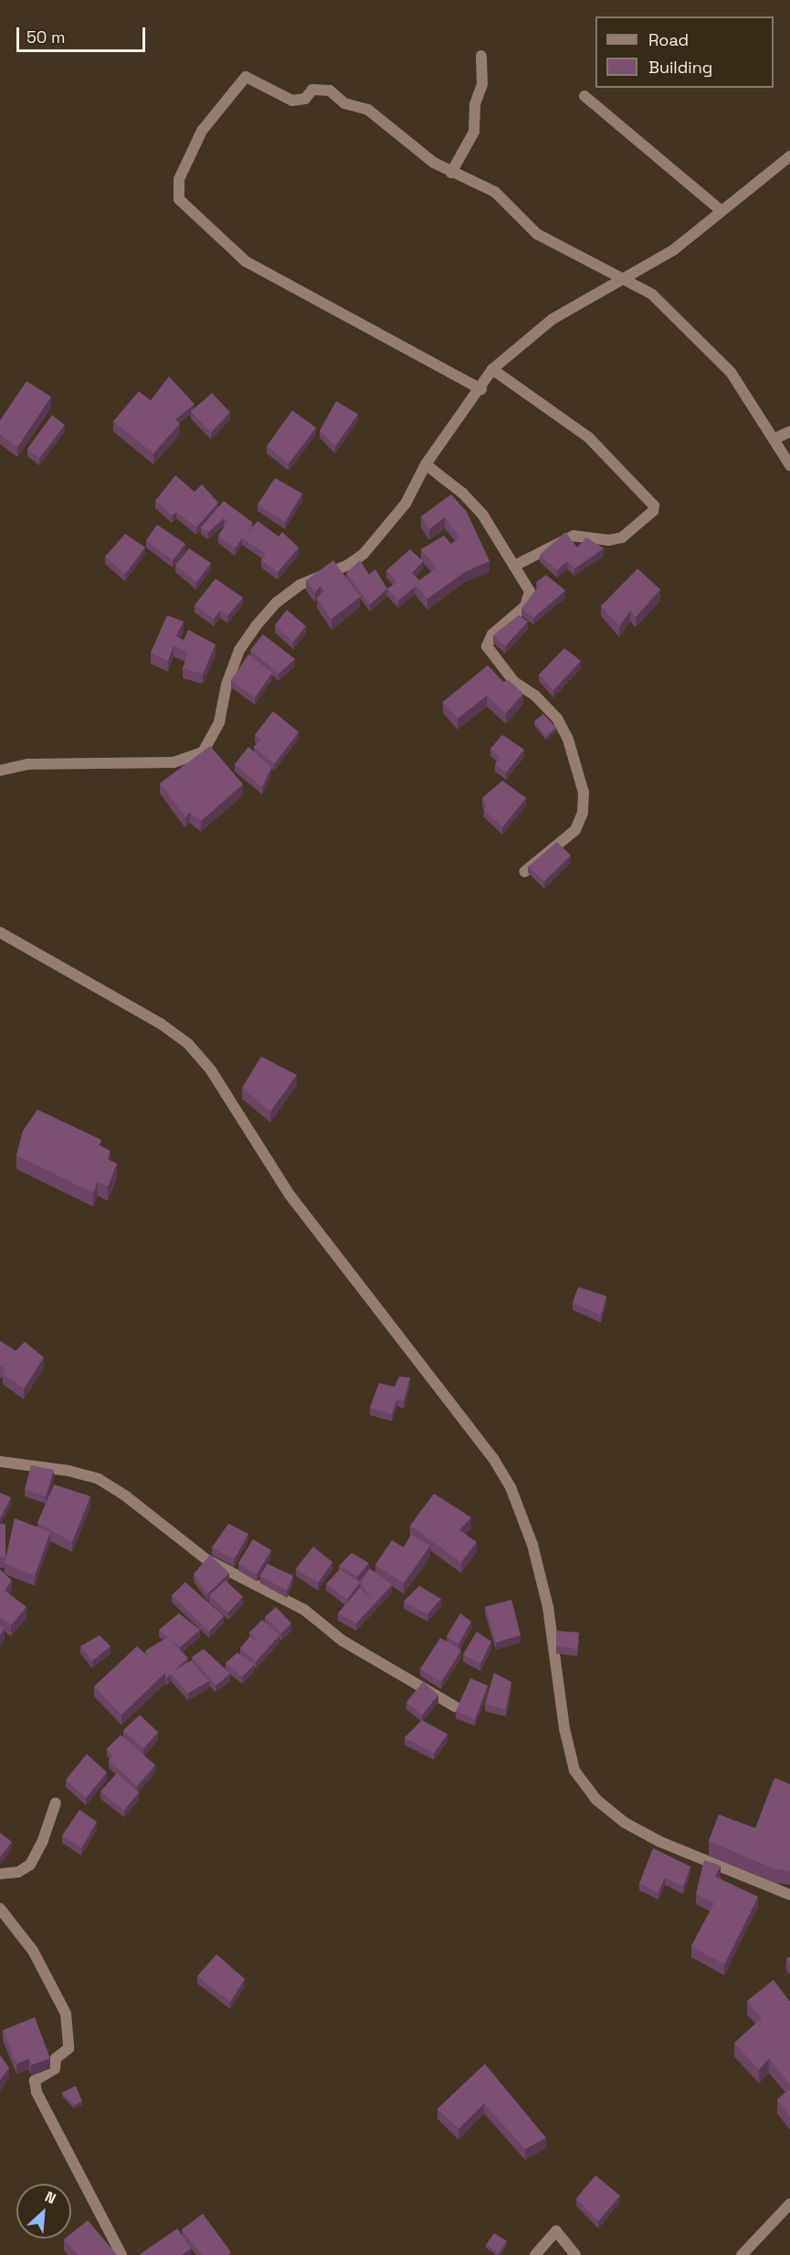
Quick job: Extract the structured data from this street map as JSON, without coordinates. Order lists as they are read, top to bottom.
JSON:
{
  "legend": ["Road", "Building"],
  "scale_bar": "50 m",
  "north": "top right"
}
